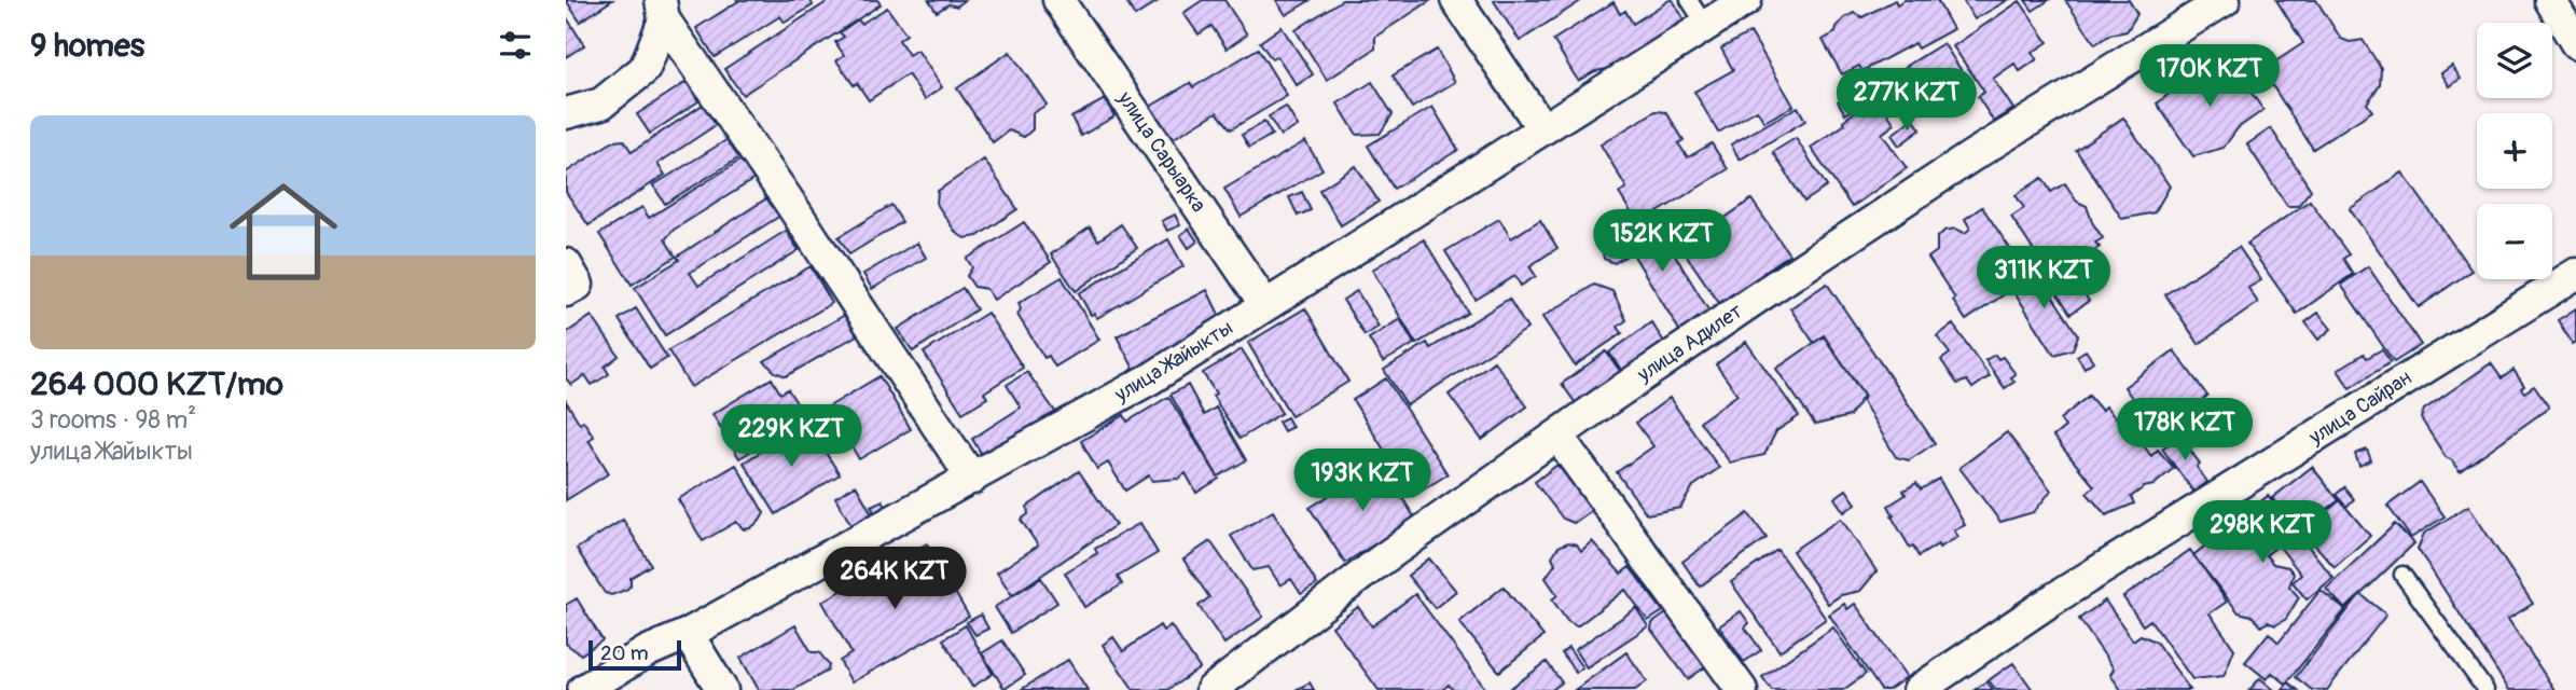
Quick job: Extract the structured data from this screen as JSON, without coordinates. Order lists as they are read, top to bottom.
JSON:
{
  "streets": {
    "street": [
      "улица Сарыарка",
      "улица Адилет",
      "улица Жайыкты",
      "улица Сайран"
    ]
  },
  "crossings": [
    ["улица Сарыарка", "улица Жайыкты"]
  ],
  "scale_bar": "20 m",
  "page": {
    "heading": "9 homes",
    "map_buttons": ["+", "−"],
    "price": [
      "170K KZT",
      "277K KZT",
      "152K KZT",
      "311K KZT",
      "178K KZT",
      "229K KZT",
      "193K KZT",
      "298K KZT",
      "264K KZT"
    ],
    "list": [
      {
        "name": "264 000 KZT/mo",
        "note": "3 rooms · 98 m² · улица Жайыкты"
      }
    ],
    "scale": "20 m"
  }
}
